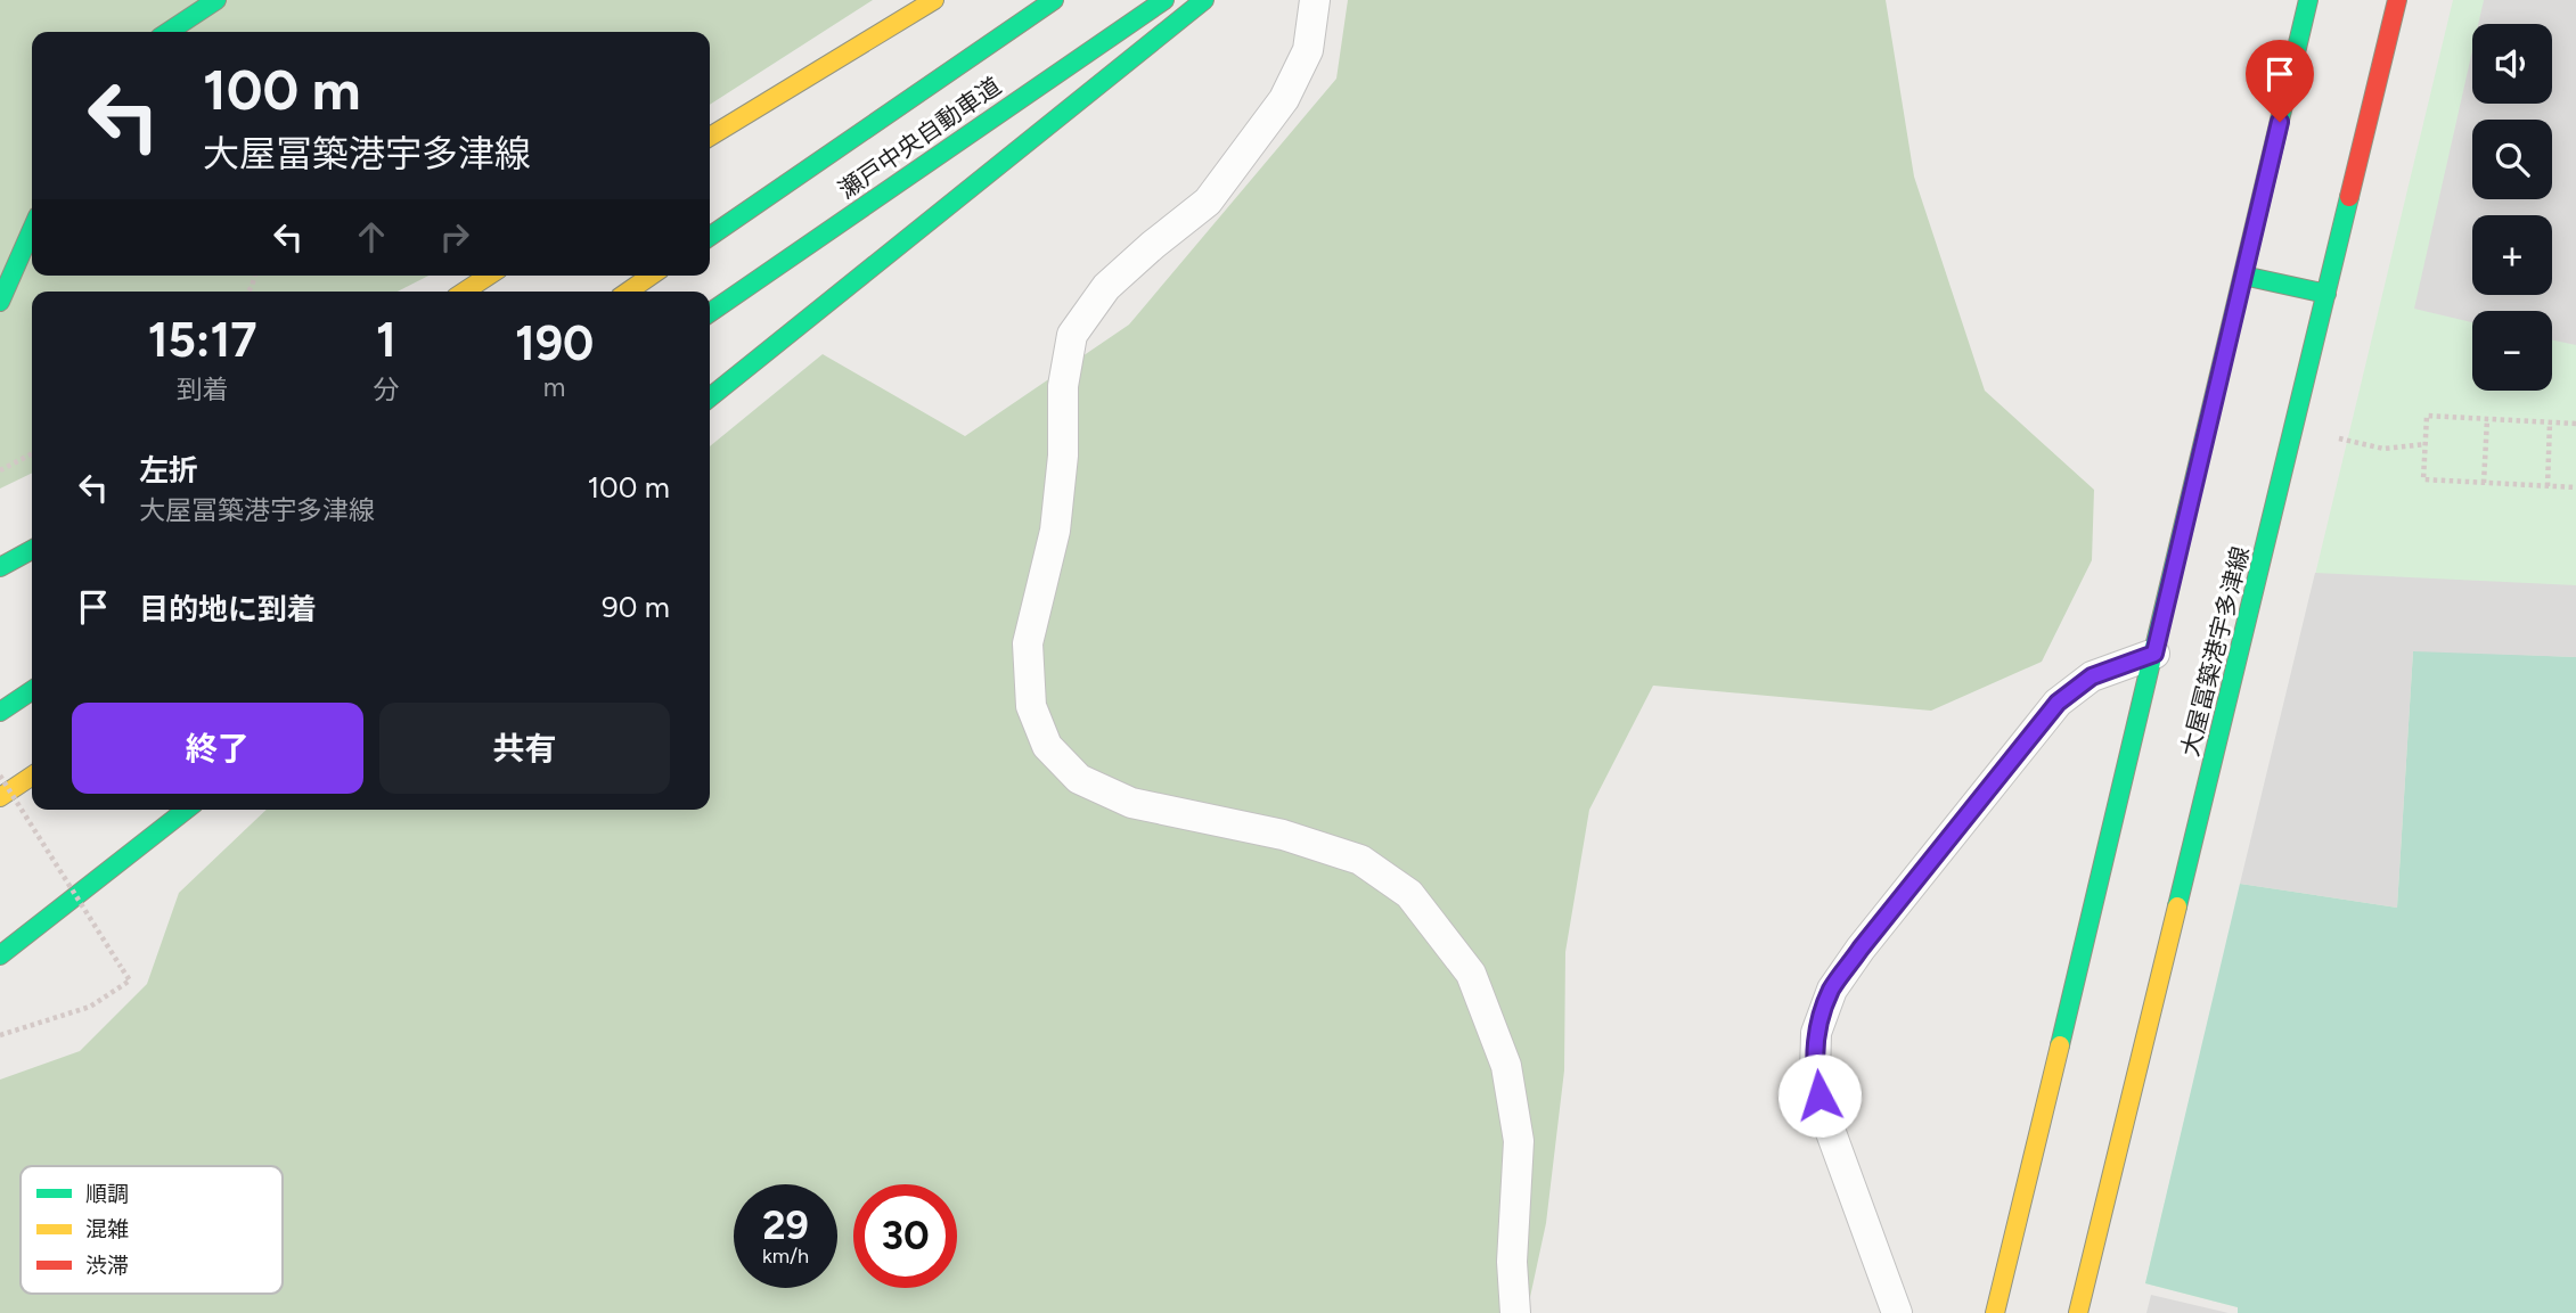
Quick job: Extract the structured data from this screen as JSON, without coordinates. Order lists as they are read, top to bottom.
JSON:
{
  "streets": {
    "main road": ["瀬戸中央自動車道", "大屋冨築港宇多津線"]
  },
  "legend": ["順調", "混雑", "渋滞"],
  "page": {
    "map_buttons": ["+", "−"],
    "turn": ["100 m", "大屋冨築港宇多津線"],
    "eta": [
      "15:17",
      "到着",
      "1",
      "分",
      "190",
      "m"
    ],
    "list": [
      {
        "name": "左折",
        "note": "大屋冨築港宇多津線",
        "value": "100 m"
      },
      {
        "name": "目的地に到着",
        "value": "90 m"
      }
    ],
    "buttons": ["終了", "共有"],
    "speed": "29 km/h",
    "limit": "30"
  }
}
